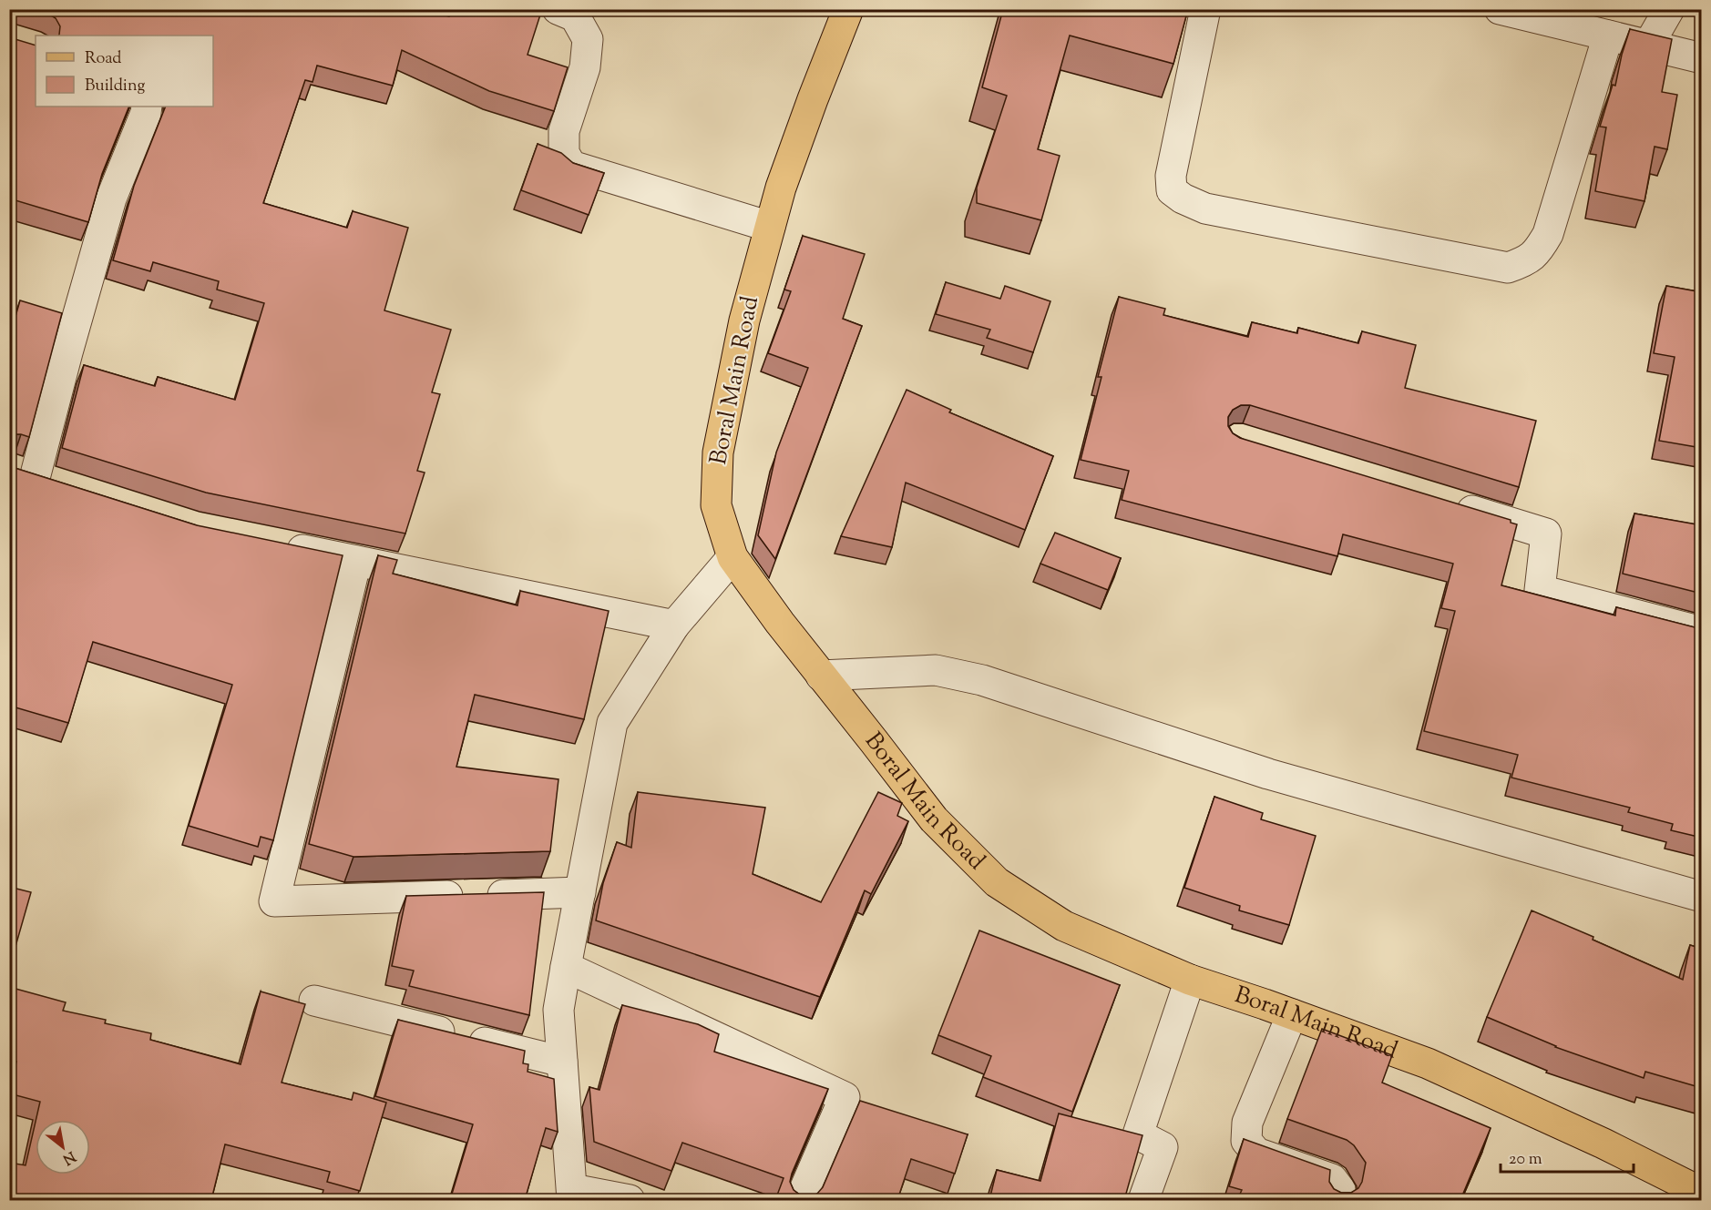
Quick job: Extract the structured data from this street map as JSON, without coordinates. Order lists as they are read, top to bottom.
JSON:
{
  "streets": {
    "main road": ["Boral Main Road"]
  },
  "legend": ["Road", "Building"],
  "scale_bar": "20 m",
  "north": "bottom right"
}
